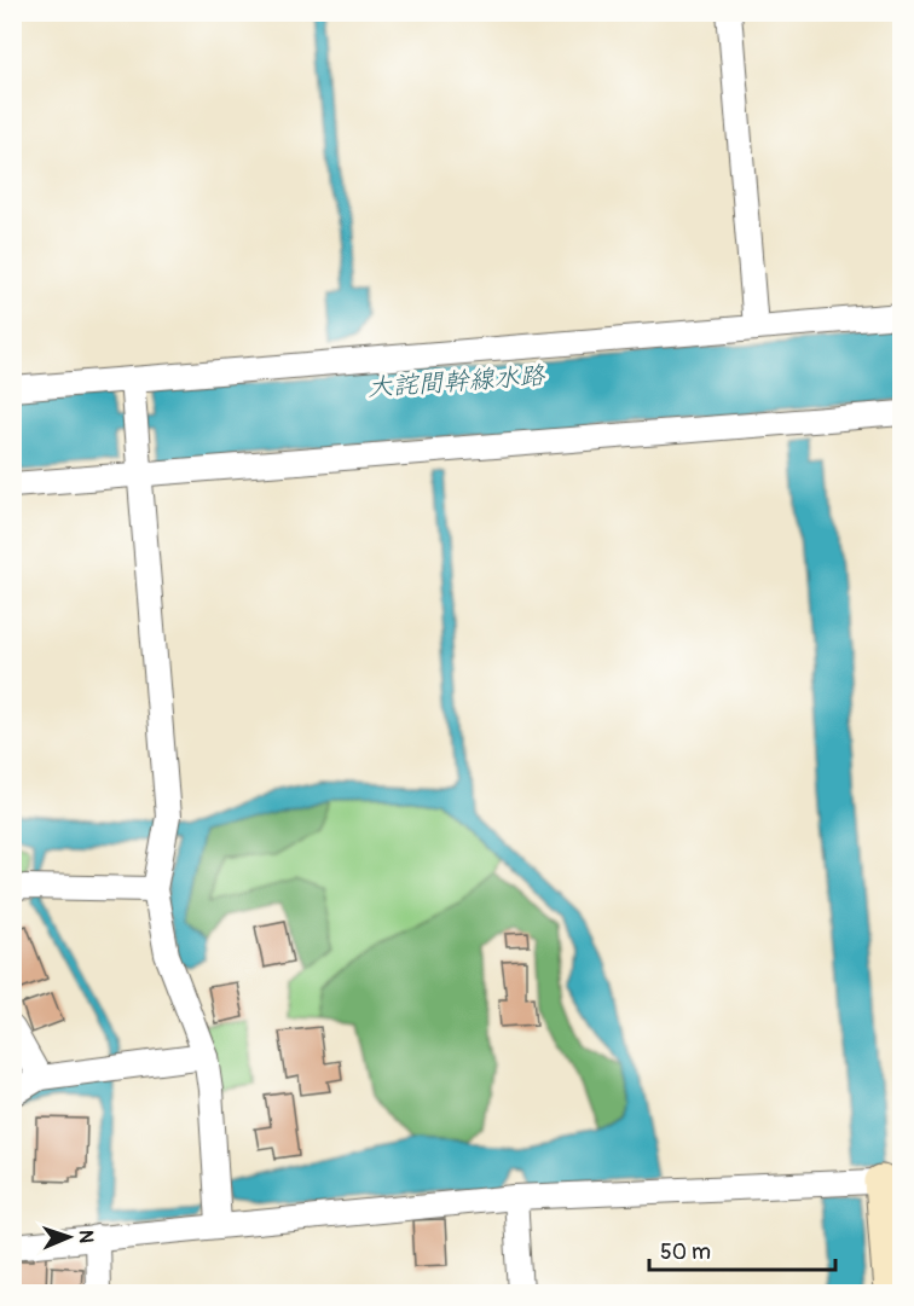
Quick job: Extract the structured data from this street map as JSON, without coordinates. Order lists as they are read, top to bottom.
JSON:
{
  "water": ["大詫間幹線水路"],
  "scale_bar": "50 m",
  "north": "right"
}
